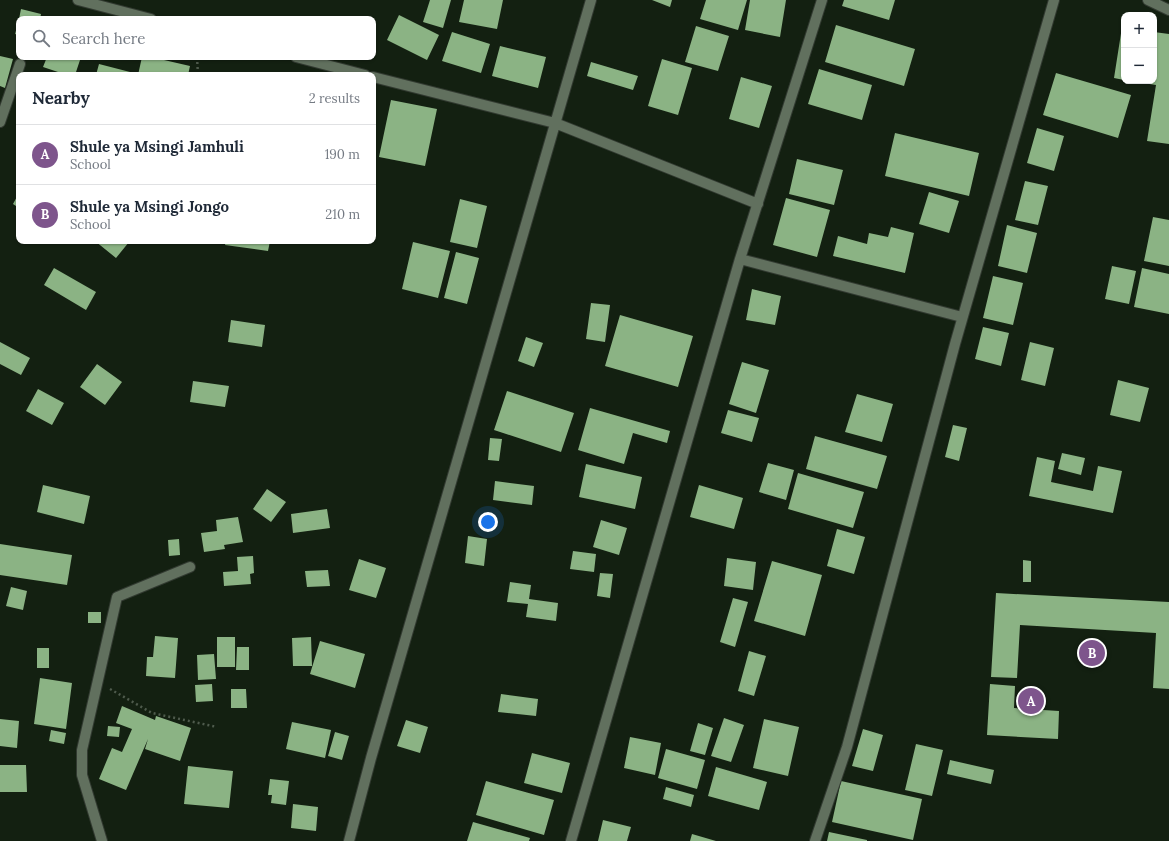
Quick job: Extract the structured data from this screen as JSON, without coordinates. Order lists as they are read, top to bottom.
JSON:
{
  "page": {
    "map_buttons": ["+", "−"],
    "search": "Search here",
    "heading": ["Nearby", "2 results"],
    "list": [
      {
        "mark": "A",
        "name": "Shule ya Msingi Jamhuli",
        "note": "School",
        "value": "190 m"
      },
      {
        "mark": "B",
        "name": "Shule ya Msingi Jongo",
        "note": "School",
        "value": "210 m"
      }
    ],
    "pins": ["B", "A"]
  }
}
